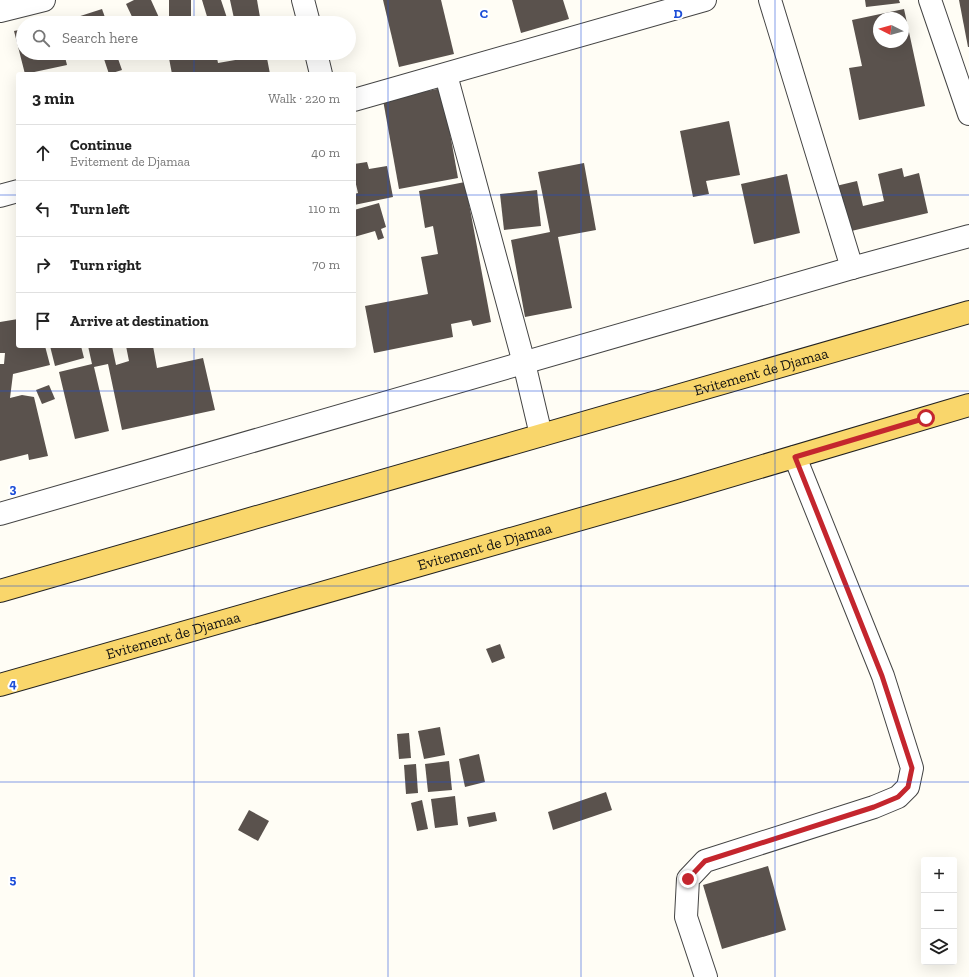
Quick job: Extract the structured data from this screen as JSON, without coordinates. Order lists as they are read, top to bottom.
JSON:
{
  "streets": {
    "main road": ["Evitement de Djamaa"]
  },
  "north": "left",
  "page": {
    "search": "Search here",
    "heading": ["3 min", "Walk · 220 m"],
    "list": [
      ["Continue", "Evitement de Djamaa", "40 m"],
      ["Turn left", "110 m"],
      ["Turn right", "70 m"],
      "Arrive at destination"
    ],
    "map_buttons": ["+", "−"]
  },
  "grid": {
    "columns": ["C", "D"],
    "rows": ["3", "4", "5"]
  }
}
